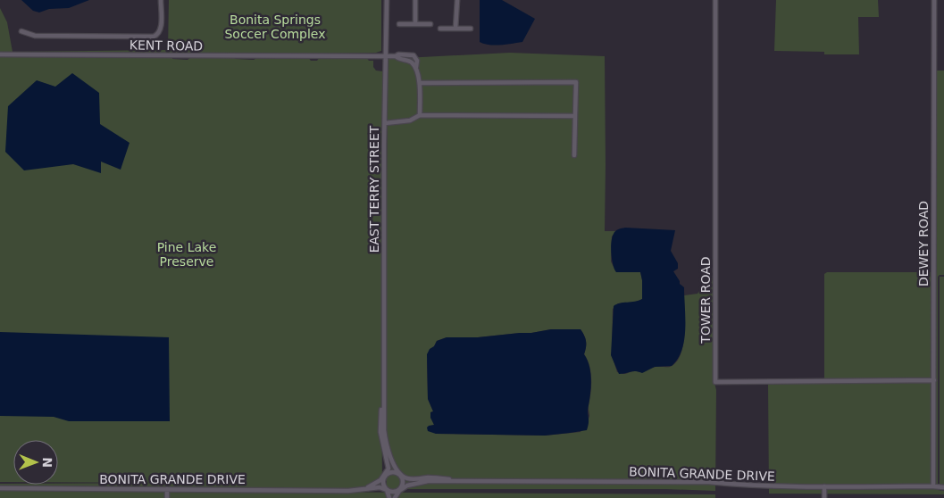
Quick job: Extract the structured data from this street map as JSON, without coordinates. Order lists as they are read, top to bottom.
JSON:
{
  "streets": {
    "street": [
      "KENT ROAD",
      "EAST TERRY STREET",
      "DEWEY ROAD",
      "TOWER ROAD",
      "BONITA GRANDE DRIVE"
    ]
  },
  "crossings": [
    ["KENT ROAD", "EAST TERRY STREET"],
    ["EAST TERRY STREET", "BONITA GRANDE DRIVE"],
    ["DEWEY ROAD", "TOWER ROAD"],
    ["DEWEY ROAD", "BONITA GRANDE DRIVE"]
  ],
  "parks": ["Bonita Springs Soccer Complex", "Pine Lake Preserve"],
  "north": "right"
}
